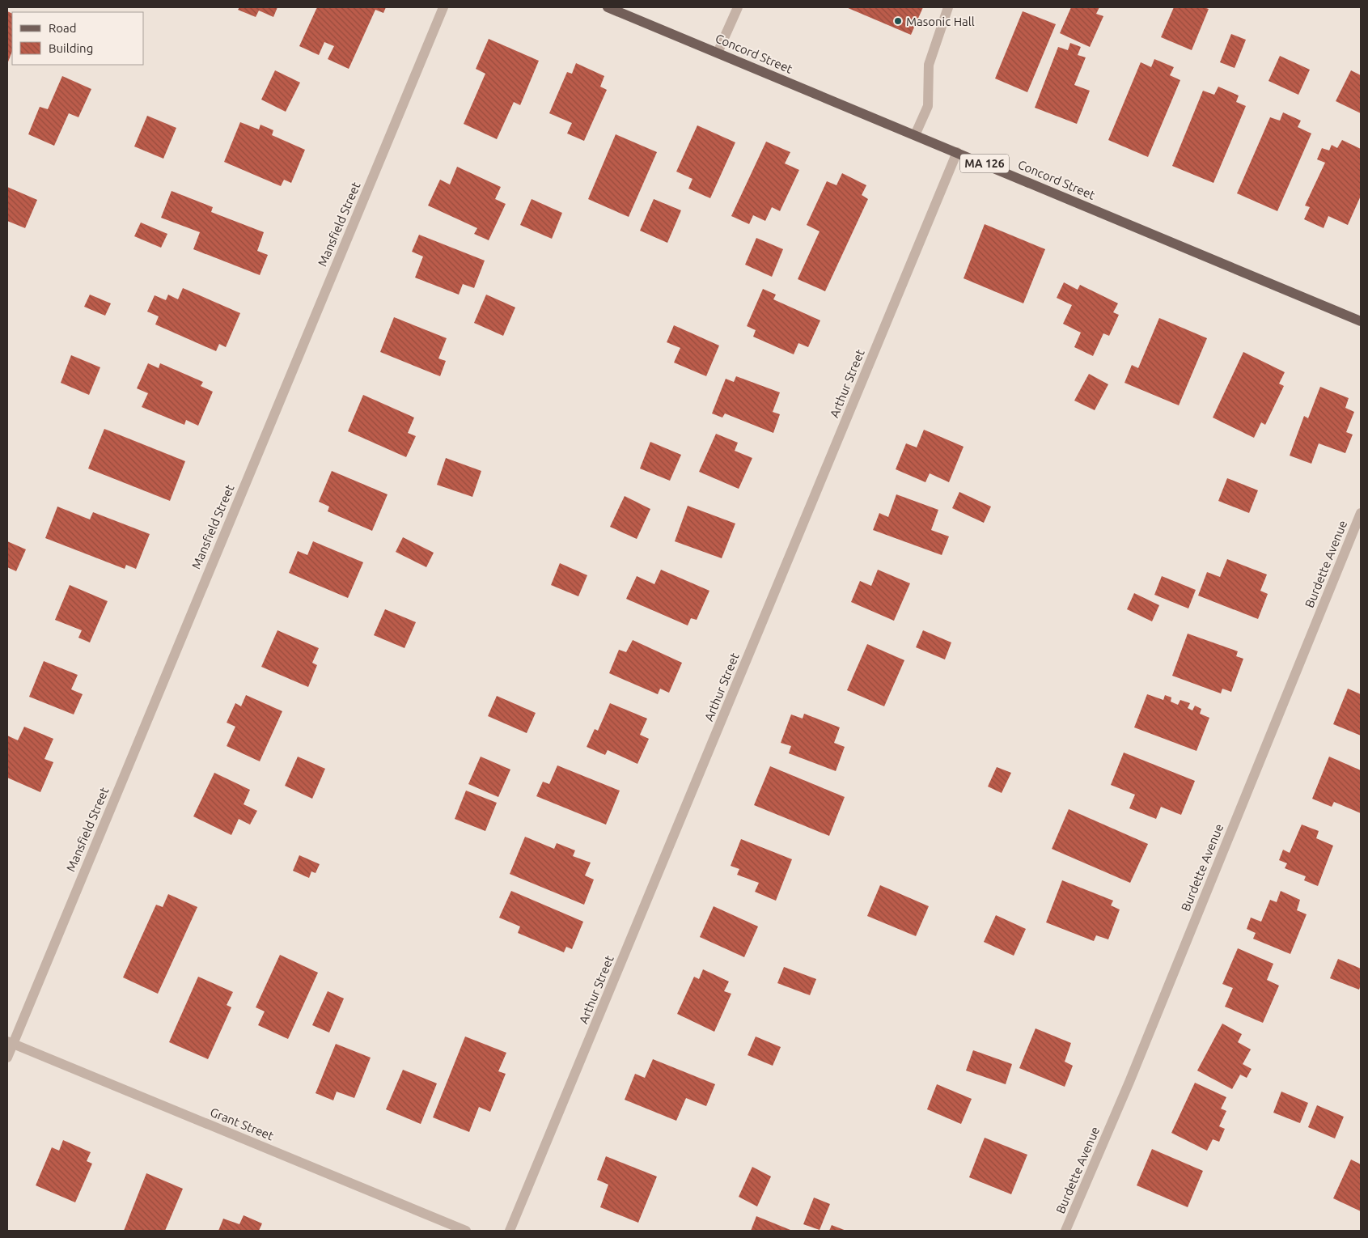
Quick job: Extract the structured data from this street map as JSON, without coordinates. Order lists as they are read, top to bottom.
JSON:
{
  "streets": {
    "main road": ["Concord Street", "MA 126"],
    "street": [
      "Mansfield Street",
      "Arthur Street",
      "Burdette Avenue",
      "Grant Street"
    ]
  },
  "crossings": [
    ["Concord Street", "Arthur Street"],
    ["Mansfield Street", "Grant Street"]
  ],
  "places": ["Masonic Hall"],
  "legend": ["Road", "Building"]
}
